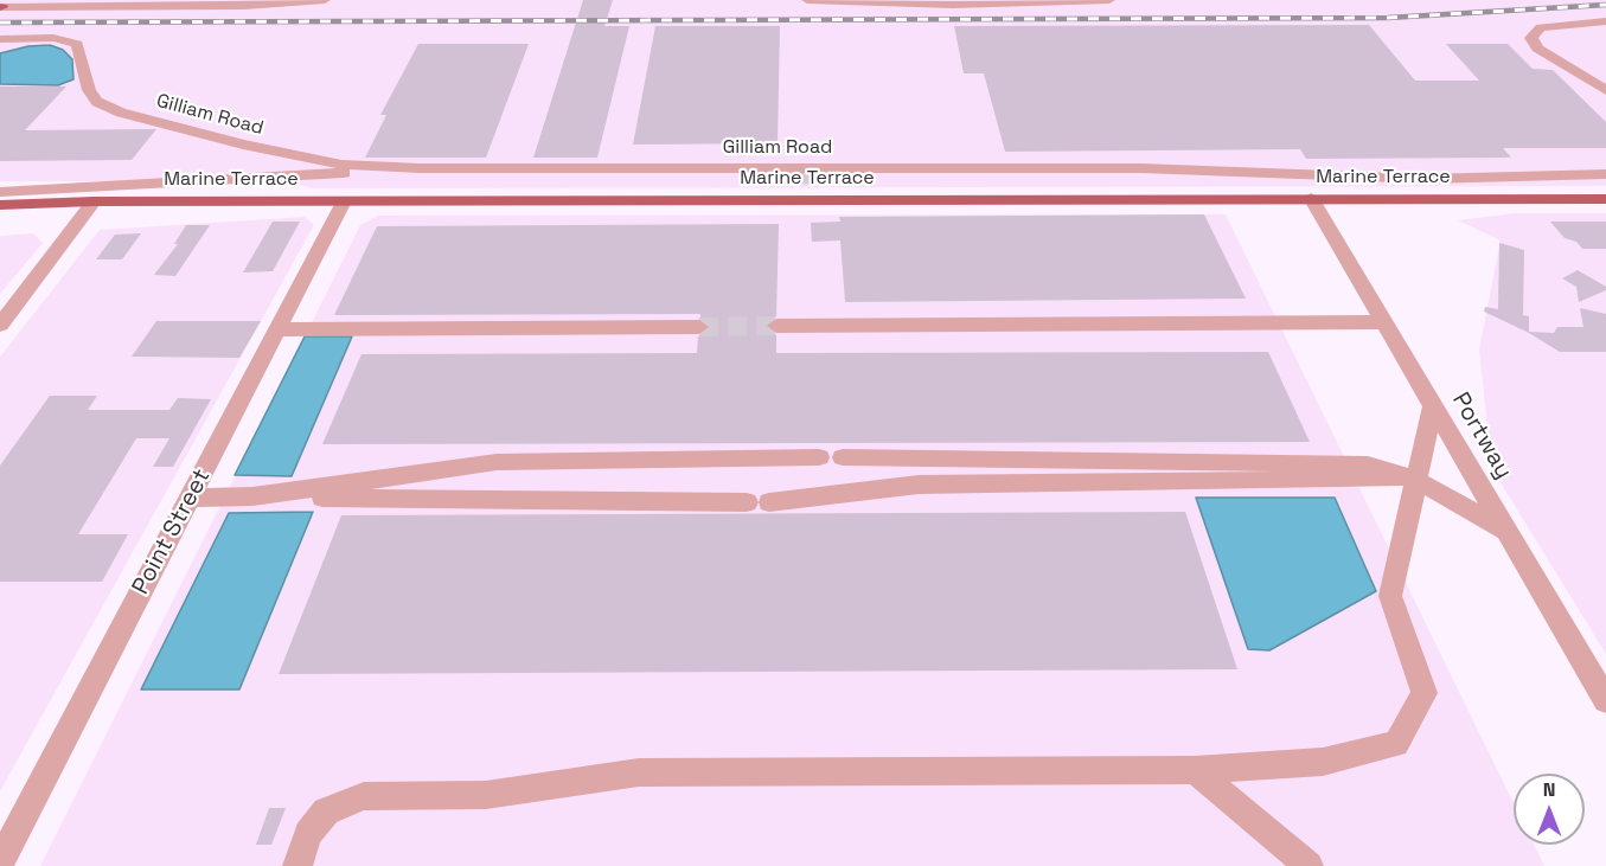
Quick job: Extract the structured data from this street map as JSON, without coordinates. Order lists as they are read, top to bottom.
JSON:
{
  "streets": {
    "main road": ["Marine Terrace"],
    "street": ["Gilliam Road", "Portway", "Point Street"]
  },
  "crossings": [
    ["Marine Terrace", "Portway"],
    ["Marine Terrace", "Point Street"]
  ],
  "north": "top"
}
